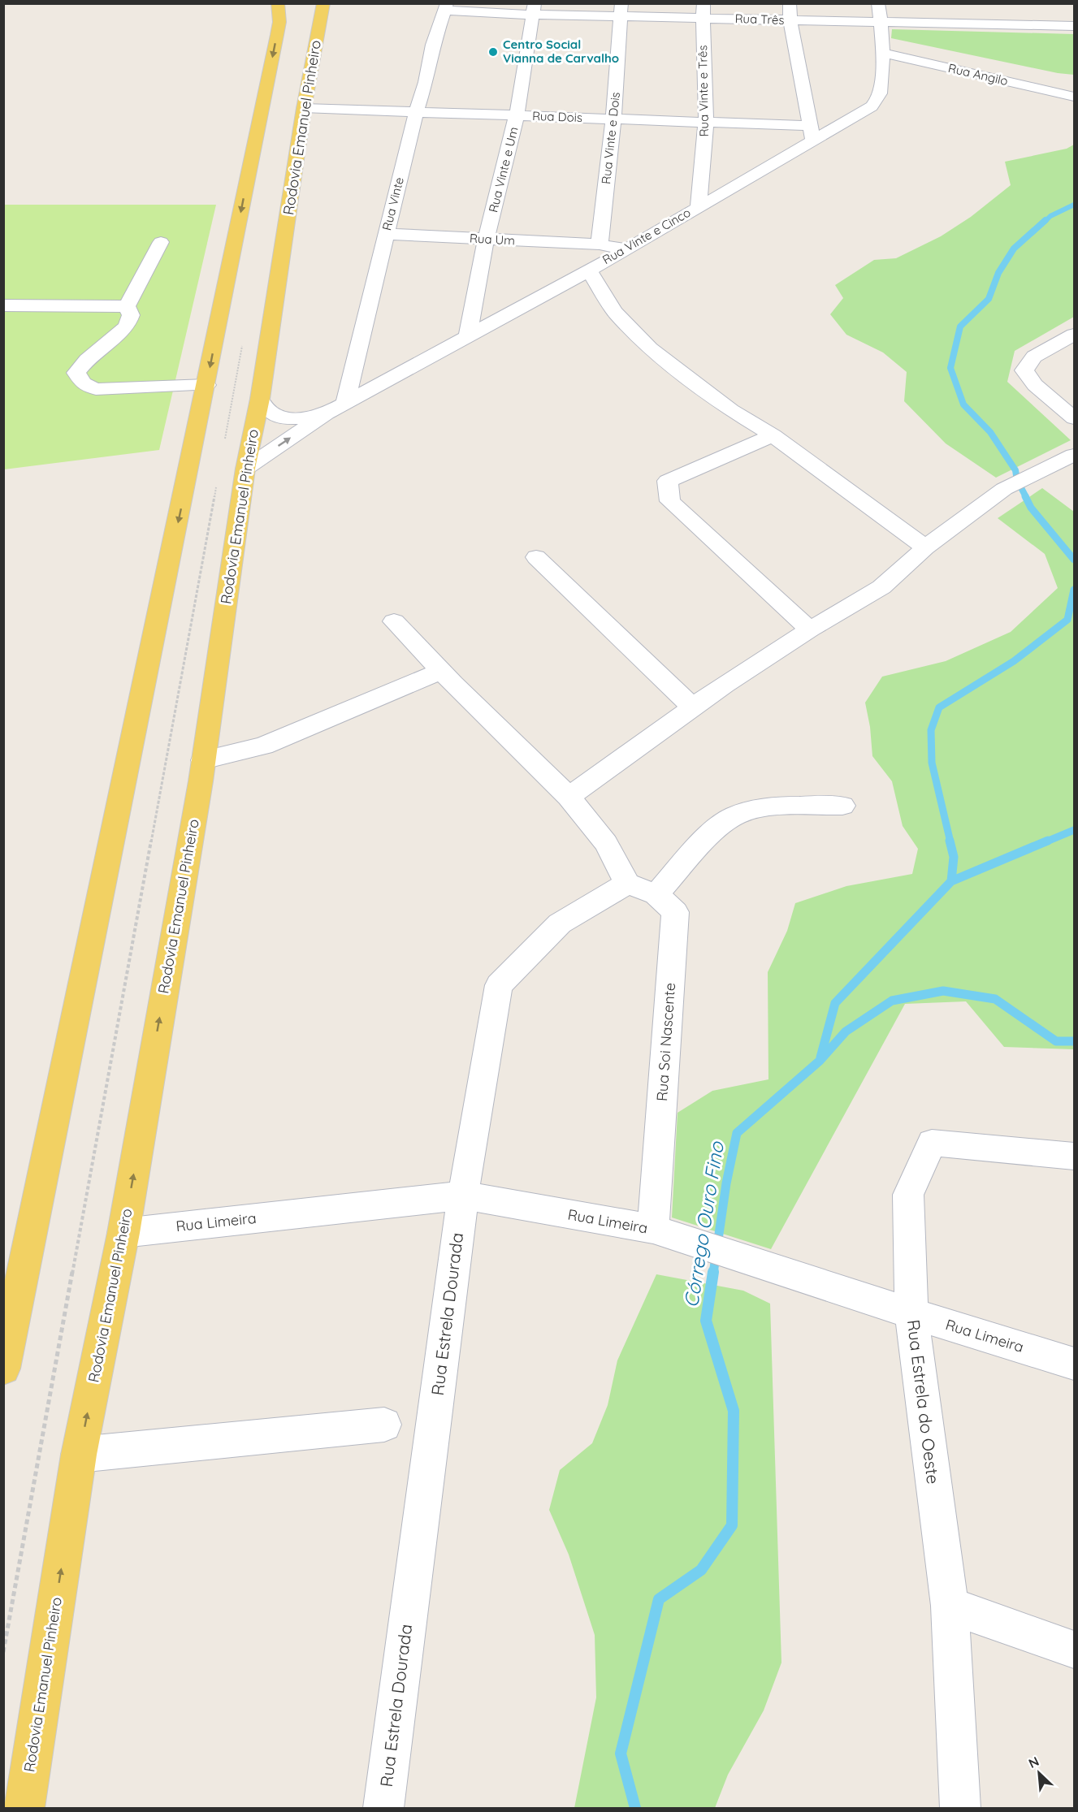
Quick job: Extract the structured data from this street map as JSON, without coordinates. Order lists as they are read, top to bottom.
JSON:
{
  "streets": {
    "main road": ["Rodovia Emanuel Pinheiro"],
    "street": [
      "Rua Três",
      "Rua Angilo",
      "Rua Vinte e Três",
      "Rua Dois",
      "Rua Vinte e Dois",
      "Rua Vinte e Um",
      "Rua Vinte",
      "Rua Vinte e Cinco",
      "Rua Um",
      "Rua Soi Nascente",
      "Rua Limeira",
      "Rua Estrela Dourada",
      "Rua Estrela do Oeste"
    ]
  },
  "crossings": [
    ["Rua Três", "Rua Vinte e Três"],
    ["Rua Três", "Rua Vinte e Dois"],
    ["Rua Três", "Rua Vinte e Um"],
    ["Rua Três", "Rua Vinte"],
    ["Rua Três", "Rua Vinte e Cinco"],
    ["Rua Angilo", "Rua Vinte e Cinco"],
    ["Rua Vinte e Três", "Rua Dois"],
    ["Rua Vinte e Três", "Rua Vinte e Cinco"],
    ["Rua Dois", "Rodovia Emanuel Pinheiro"],
    ["Rua Dois", "Rua Vinte e Dois"],
    ["Rua Dois", "Rua Vinte e Um"],
    ["Rua Dois", "Rua Vinte"],
    ["Rua Dois", "Rua Vinte e Cinco"],
    ["Rodovia Emanuel Pinheiro", "Rua Limeira"],
    ["Rua Vinte e Dois", "Rua Um"],
    ["Rua Vinte e Um", "Rua Vinte e Cinco"],
    ["Rua Vinte e Um", "Rua Um"],
    ["Rua Vinte", "Rua Vinte e Cinco"],
    ["Rua Vinte", "Rua Um"],
    ["Rua Soi Nascente", "Rua Limeira"],
    ["Rua Soi Nascente", "Rua Estrela Dourada"],
    ["Rua Limeira", "Rua Estrela Dourada"],
    ["Rua Limeira", "Rua Estrela do Oeste"]
  ],
  "water": ["Córrego Ouro Fino"],
  "places": ["Centro Social Vianna de Carvalho"],
  "north": "top left"
}
